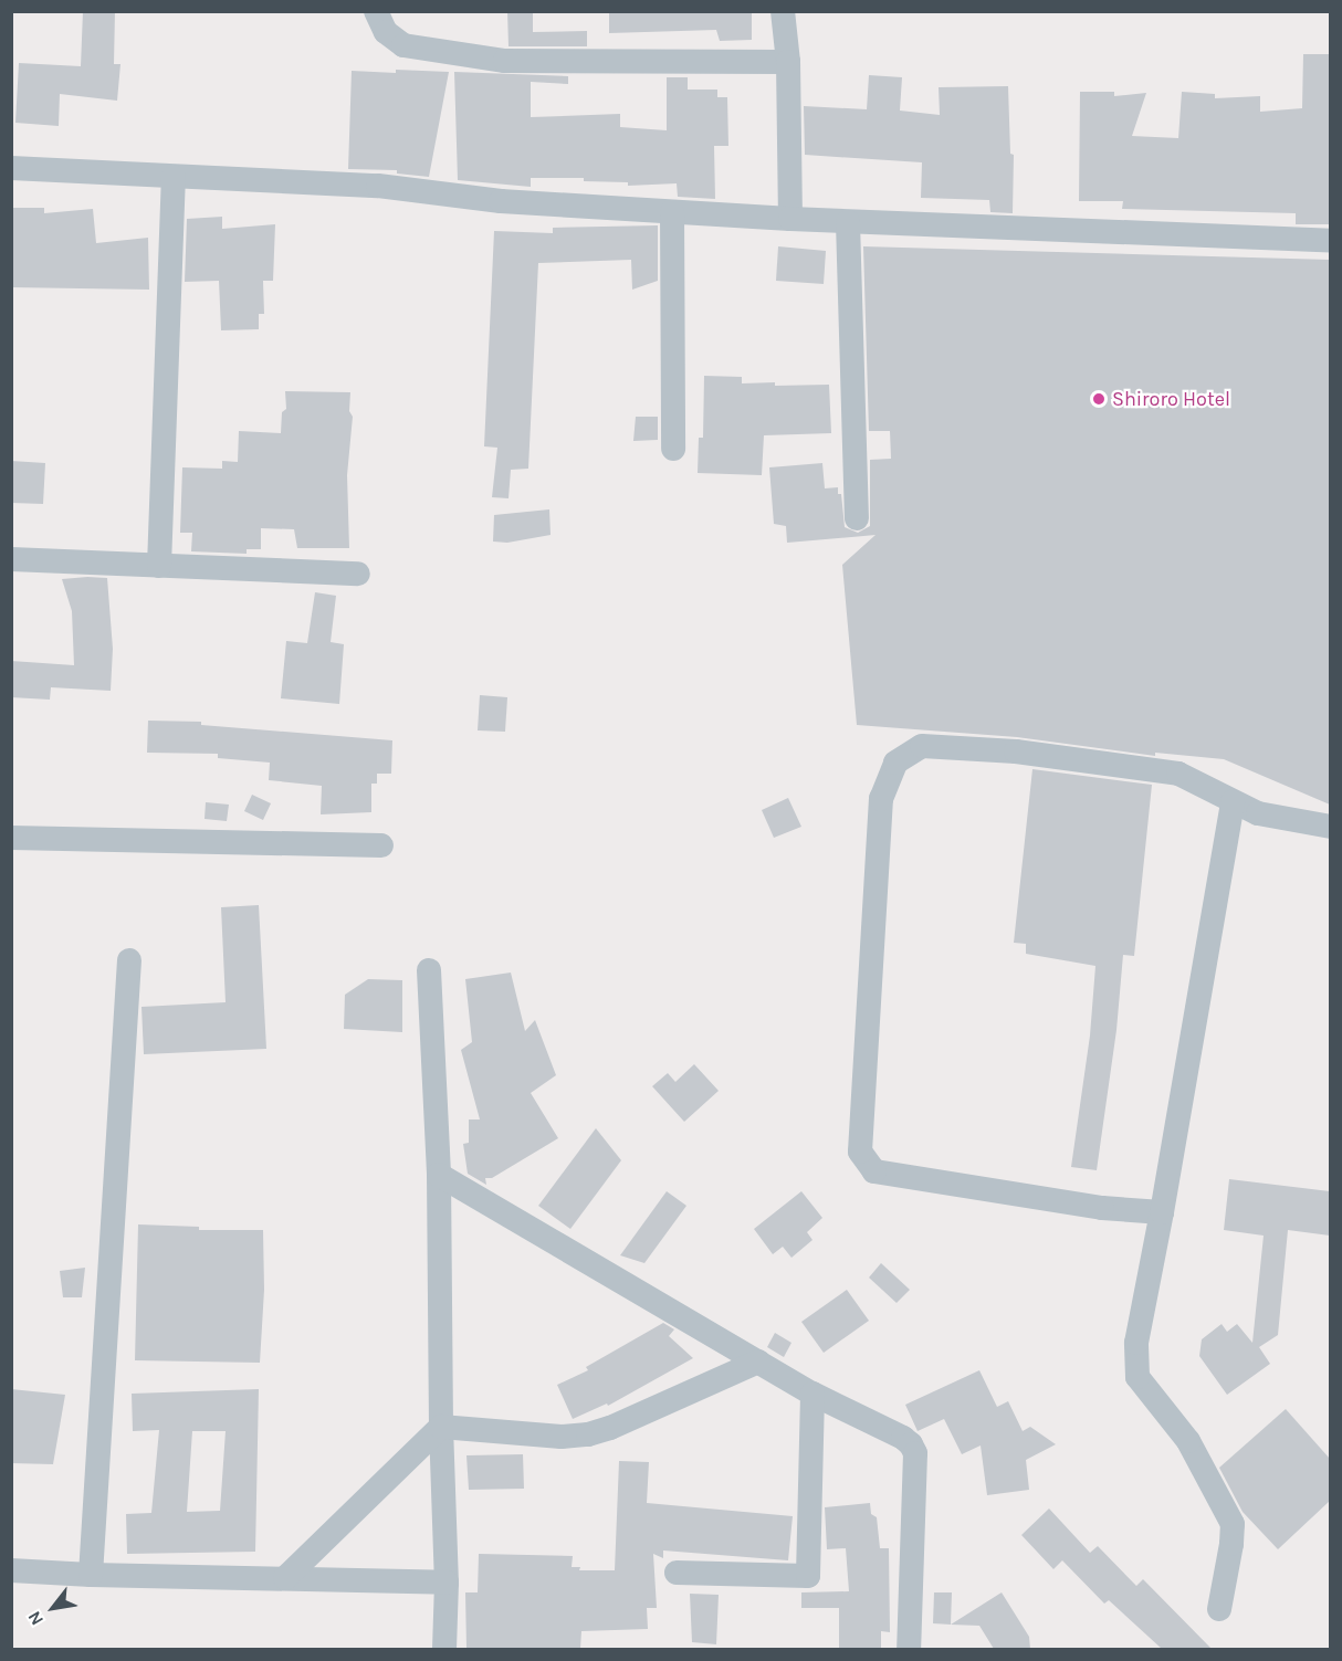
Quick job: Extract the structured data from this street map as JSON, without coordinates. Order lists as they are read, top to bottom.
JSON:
{
  "places": ["Shiroro Hotel"],
  "north": "bottom left"
}
